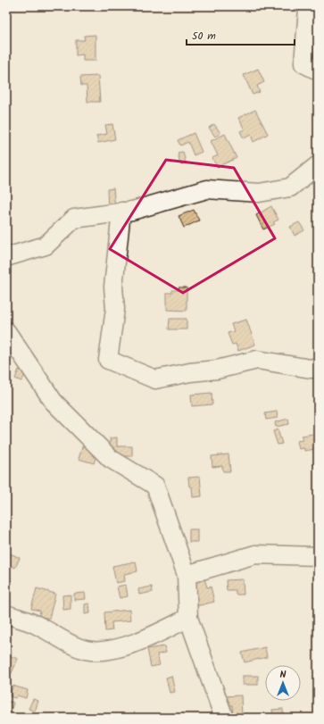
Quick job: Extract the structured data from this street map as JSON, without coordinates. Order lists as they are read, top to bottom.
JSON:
{
  "scale_bar": "50 m",
  "north": "top"
}
